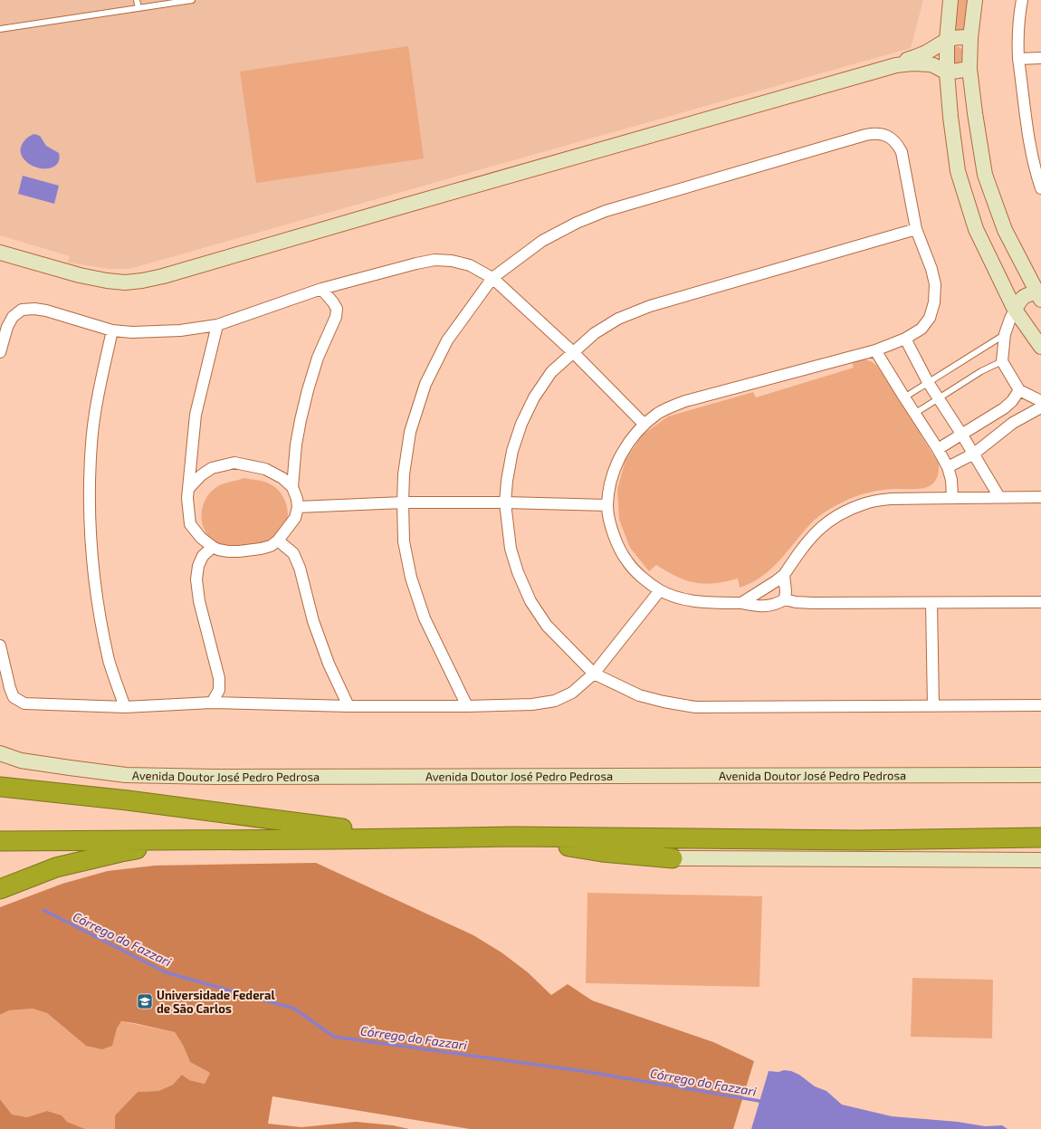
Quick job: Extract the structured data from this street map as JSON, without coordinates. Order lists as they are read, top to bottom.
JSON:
{
  "streets": {
    "street": ["Avenida Doutor José Pedro Pedrosa"]
  },
  "water": ["Córrego do Fazzari"],
  "places": {
    "school or university": ["Universidade Federal de São Carlos"]
  }
}
